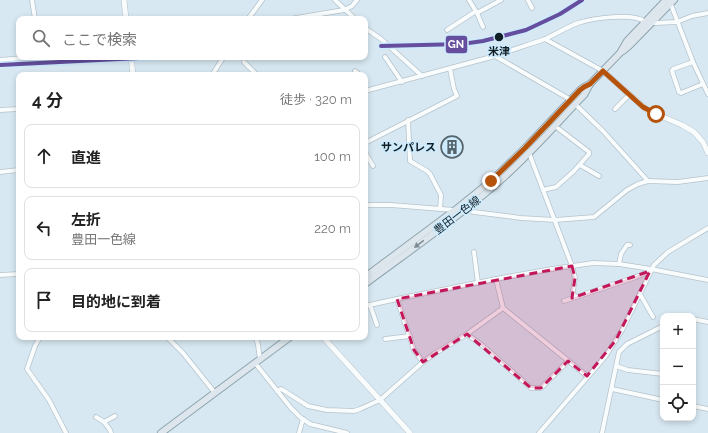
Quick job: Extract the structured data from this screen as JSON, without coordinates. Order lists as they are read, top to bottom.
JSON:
{
  "streets": {
    "main road": ["豊田一色線"]
  },
  "places": {
    "other": ["米津"],
    "building": ["サンパレス"]
  },
  "lines": ["transit line GN"],
  "page": {
    "search": "ここで検索",
    "heading": ["4 分", "徒歩 · 320 m"],
    "list": [
      ["直進", "100 m"],
      ["左折", "豊田一色線", "220 m"],
      "目的地に到着"
    ],
    "map_buttons": ["+", "−"]
  }
}
